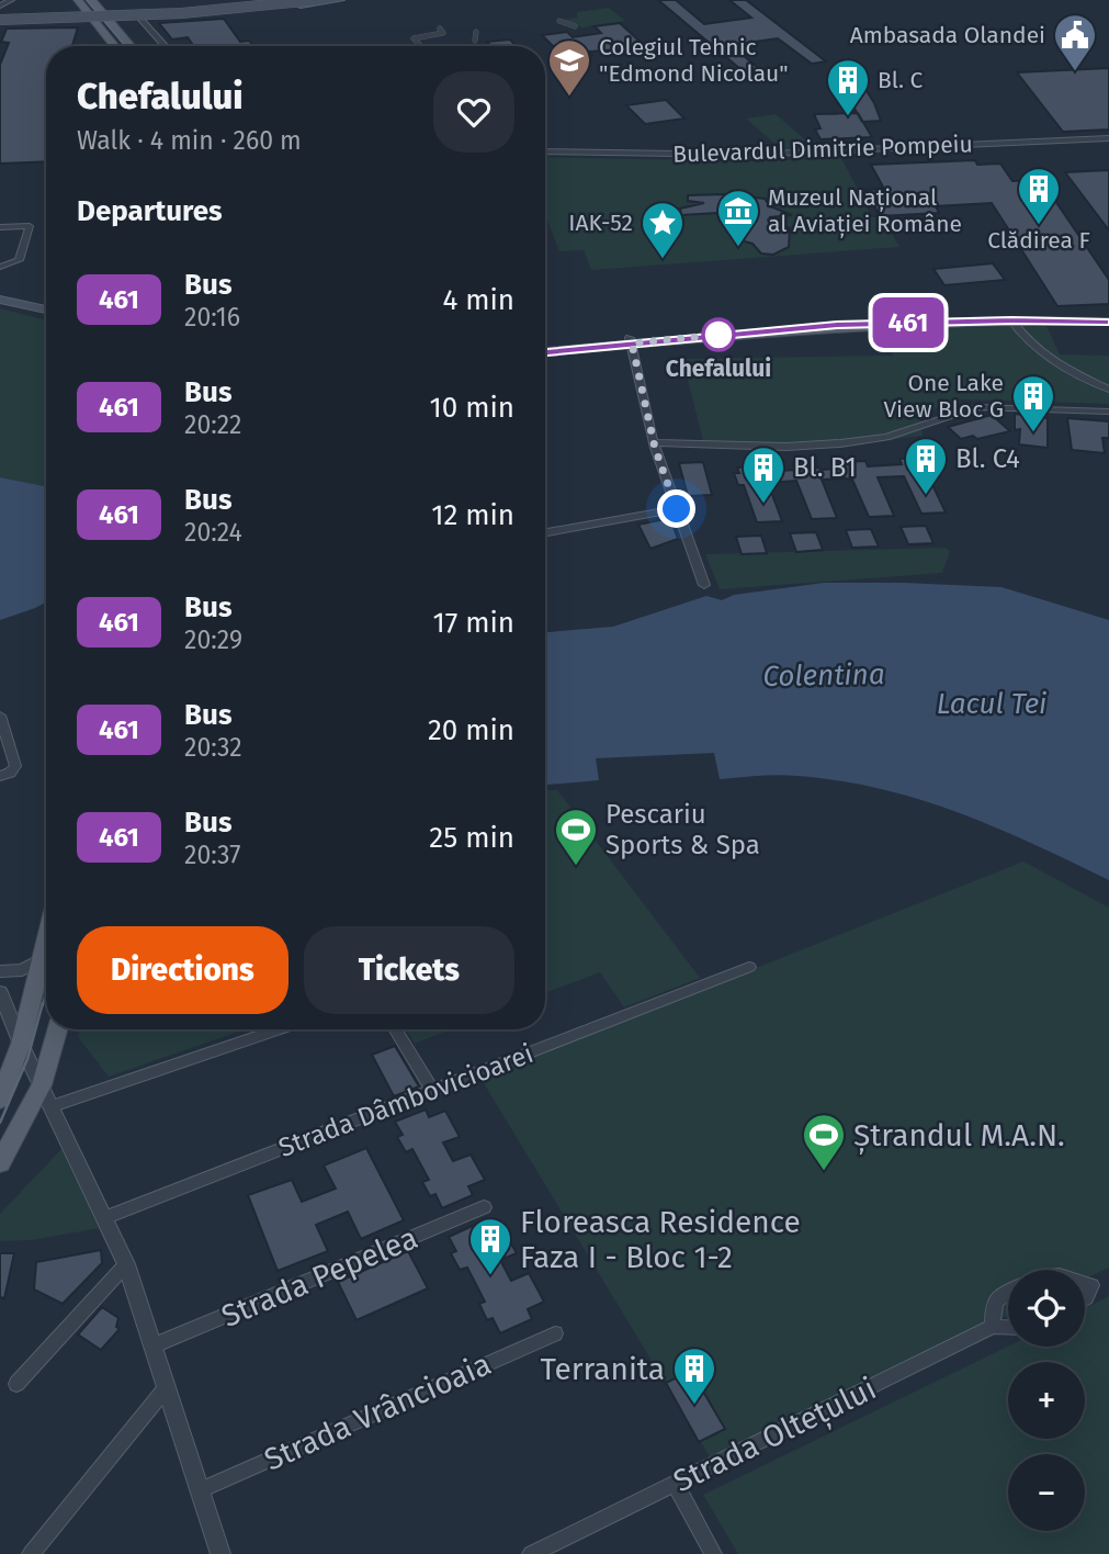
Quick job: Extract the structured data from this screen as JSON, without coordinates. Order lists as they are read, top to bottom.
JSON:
{
  "streets": {
    "street": [
      "Bulevardul Dimitrie Pompeiu",
      "Strada Dâmbovicioarei",
      "Strada Pepelea",
      "Strada Vrâncioaia",
      "Strada Oltețului"
    ]
  },
  "water": ["Colentina", "Lacul Tei"],
  "places": {
    "public building": ["Ambasada Olandei"],
    "school or university": ["Colegiul Tehnic \"Edmond Nicolau\""],
    "building": [
      "Bl. C",
      "Clădirea F",
      "One Lake View Bloc G",
      "Bl. C4",
      "Bl. B1",
      "Floreasca Residence Faza I - Bloc 1-2",
      "Terranita"
    ],
    "museum": ["Muzeul Național al Aviației Române"],
    "place": ["IAK-52"],
    "other": ["Chefalului"],
    "sports": ["Pescariu Sports & Spa", "Ștrandul M.A.N."]
  },
  "lines": ["bus line 461"],
  "page": {
    "on_map": "461",
    "heading": [
      ["Chefalului", "Walk · 4 min · 260 m"],
      "Departures"
    ],
    "list": [
      {
        "mark": "461",
        "name": "Bus",
        "note": "20:16",
        "value": "4 min"
      },
      {
        "mark": "461",
        "name": "Bus",
        "note": "20:22",
        "value": "10 min"
      },
      {
        "mark": "461",
        "name": "Bus",
        "note": "20:24",
        "value": "12 min"
      },
      {
        "mark": "461",
        "name": "Bus",
        "note": "20:29",
        "value": "17 min"
      },
      {
        "mark": "461",
        "name": "Bus",
        "note": "20:32",
        "value": "20 min"
      },
      {
        "mark": "461",
        "name": "Bus",
        "note": "20:37",
        "value": "25 min"
      }
    ],
    "buttons": ["Directions", "Tickets"],
    "map_buttons": ["+", "−"]
  }
}
